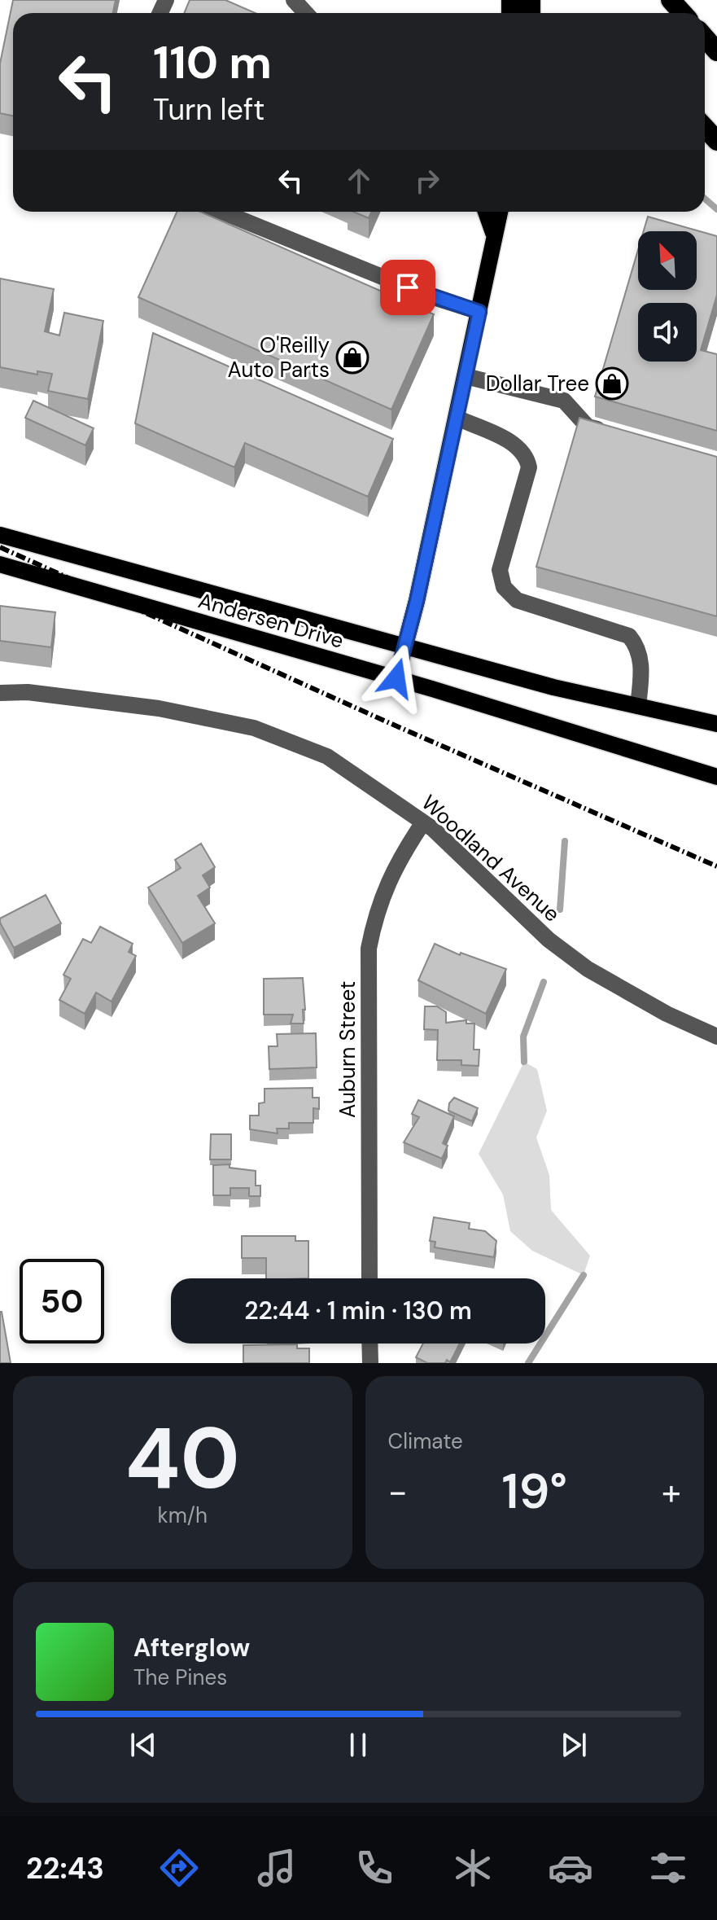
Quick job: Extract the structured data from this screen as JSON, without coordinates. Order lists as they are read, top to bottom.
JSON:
{
  "streets": {
    "main road": ["Andersen Drive"],
    "street": ["Woodland Avenue", "Auburn Street"]
  },
  "crossings": [
    ["Woodland Avenue", "Auburn Street"]
  ],
  "places": {
    "shop": ["O'Reilly Auto Parts", "Dollar Tree"]
  },
  "north": "top left",
  "page": {
    "turn": ["110 m", "Turn left"],
    "limit": "50",
    "trip": "22:44 · 1 min · 130 m",
    "tile": [
      ["40", "km/h"],
      "Climate"
    ],
    "heat": ["−", "19°", "+"],
    "song": ["Afterglow", "The Pines"],
    "tabs": "22:43"
  }
}
